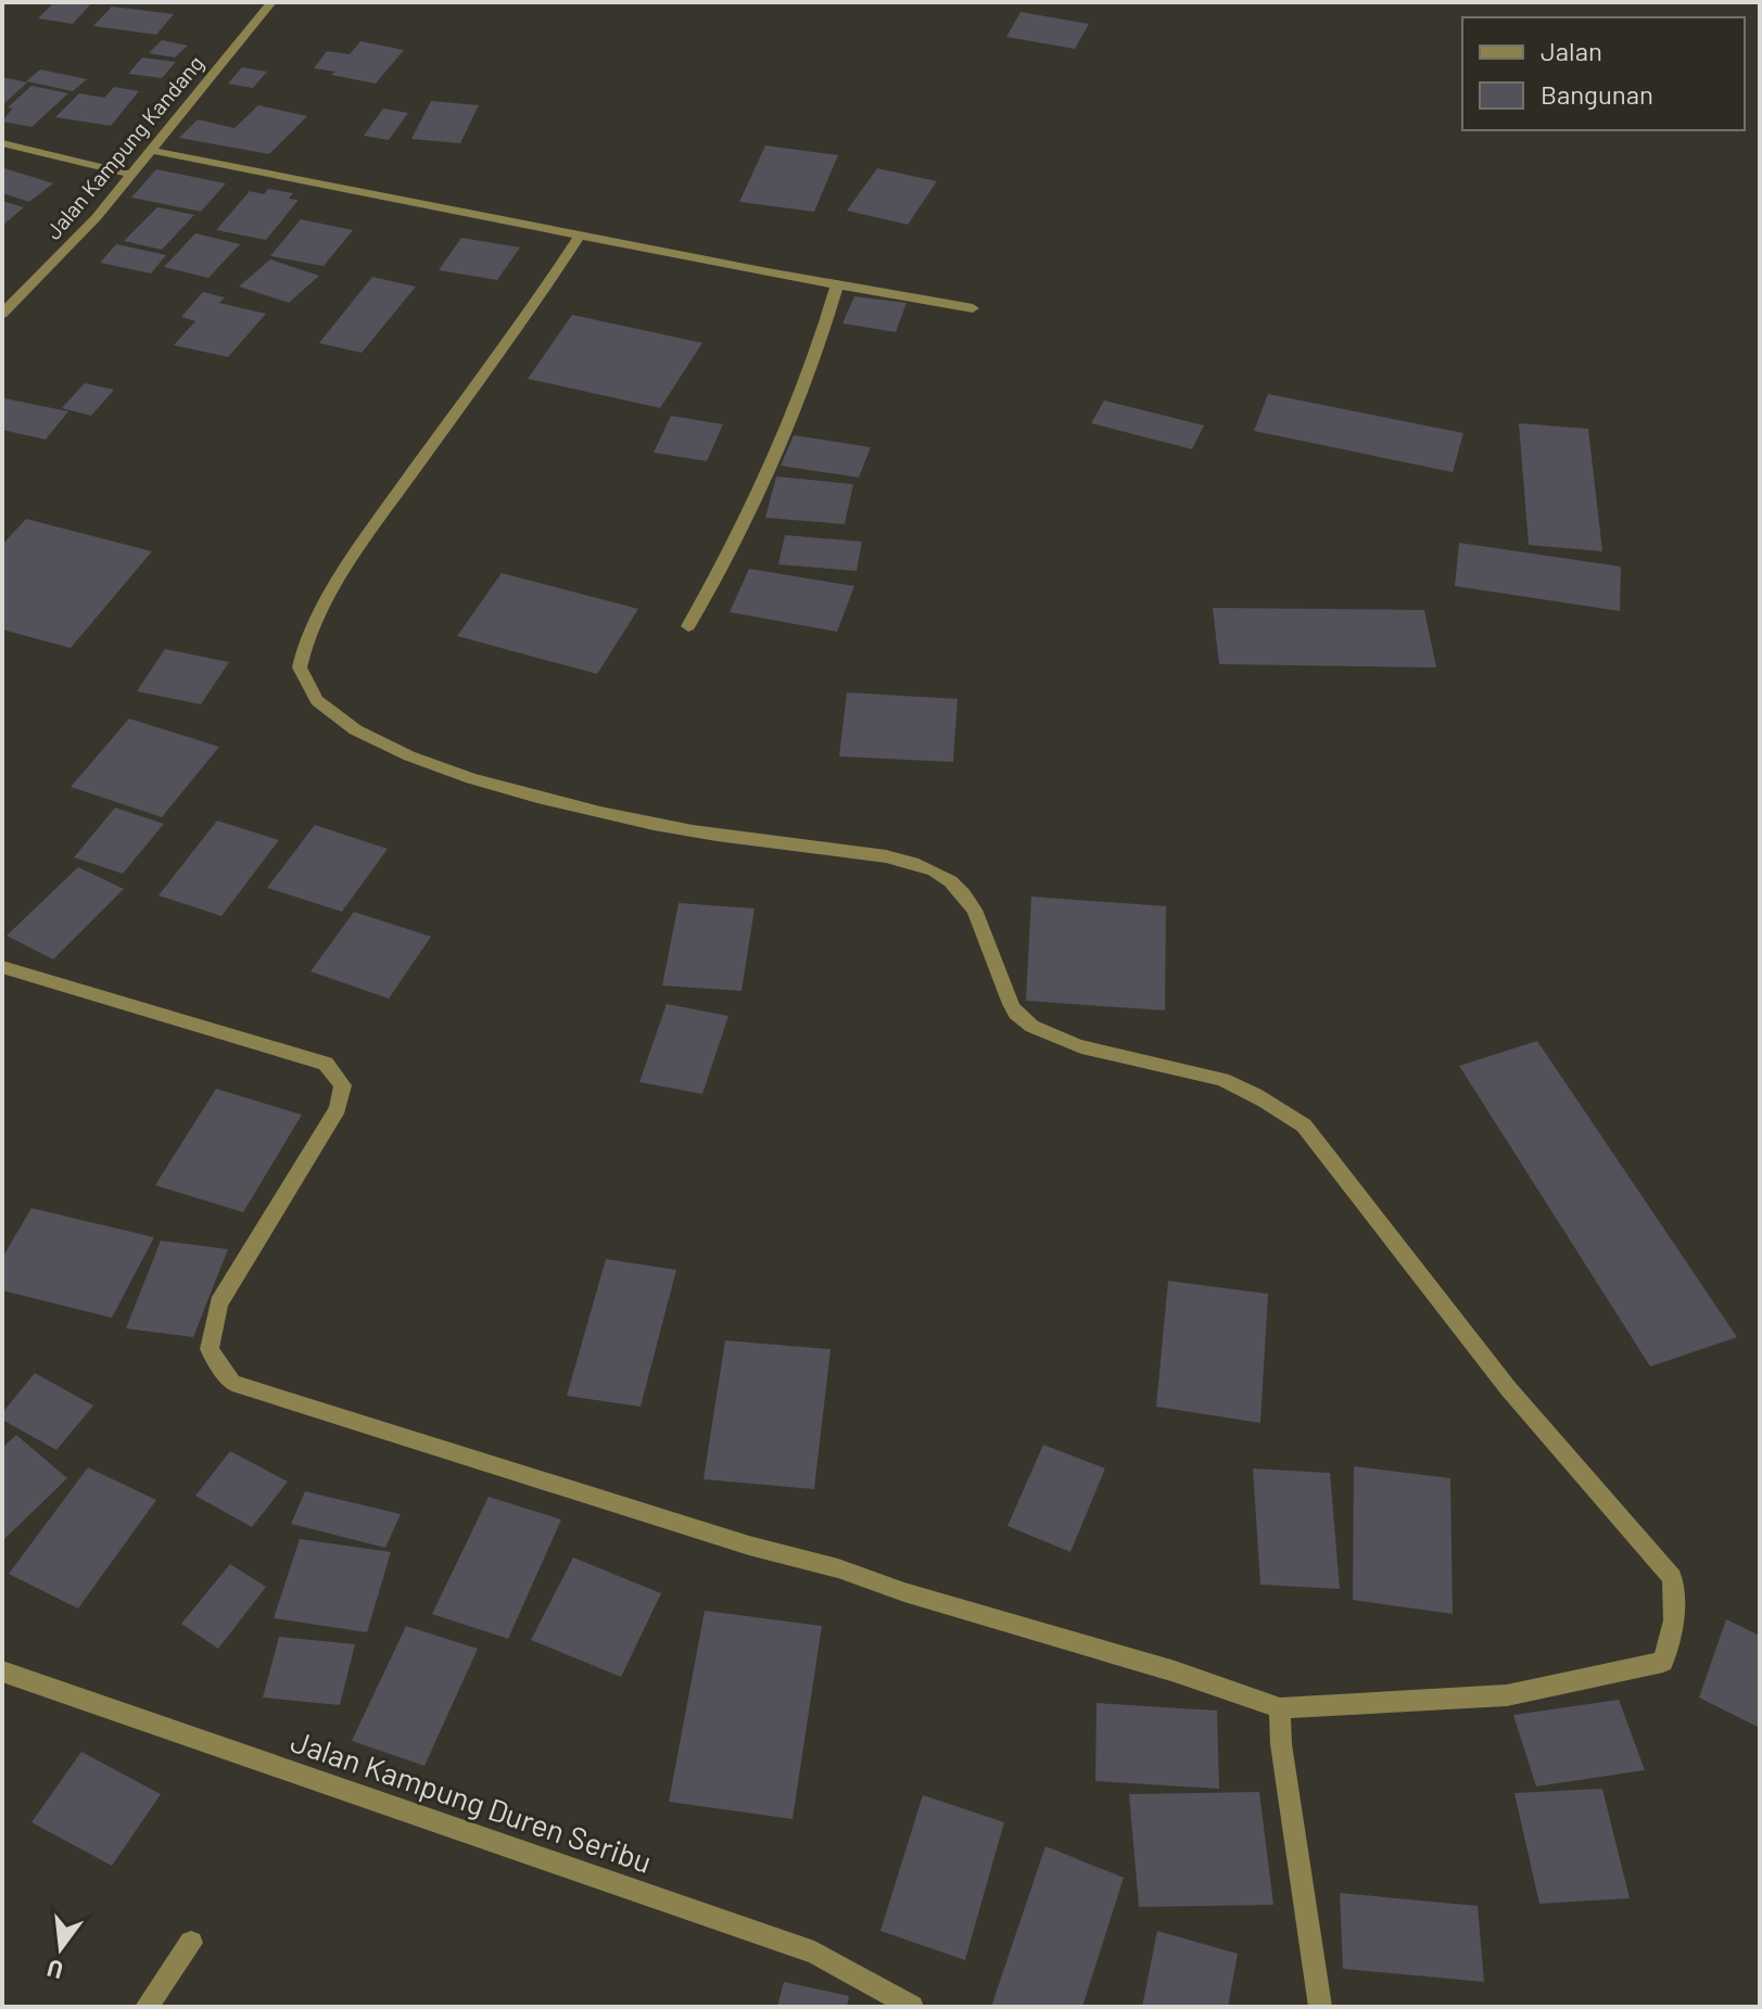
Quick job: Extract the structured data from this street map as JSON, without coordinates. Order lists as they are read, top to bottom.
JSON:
{
  "streets": {
    "street": ["Jalan Kampung Kandang", "Jalan Kampung Duren Seribu"]
  },
  "legend": ["Jalan", "Bangunan"],
  "north": "bottom"
}
